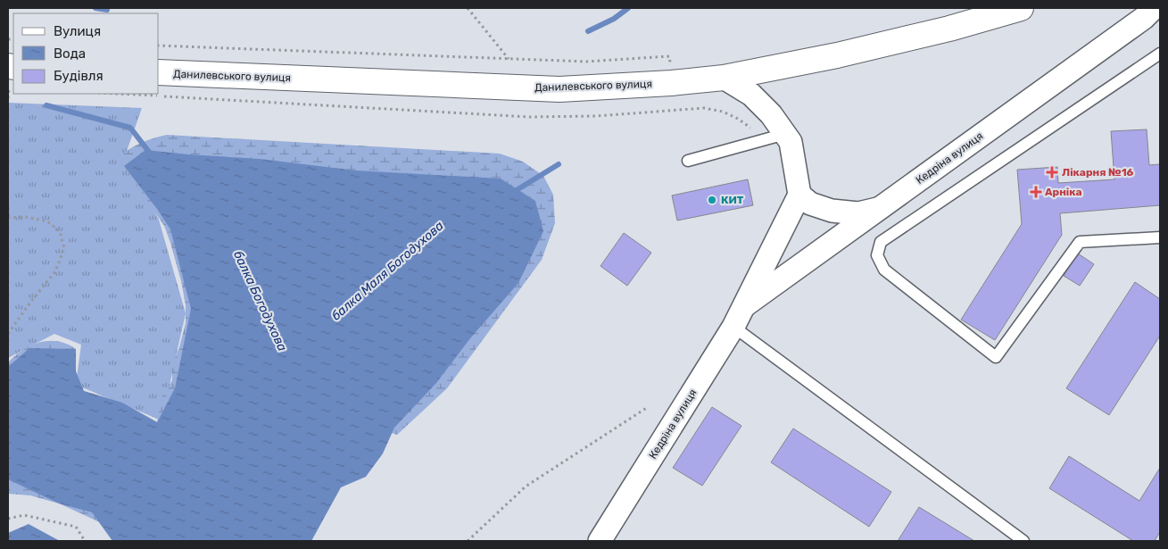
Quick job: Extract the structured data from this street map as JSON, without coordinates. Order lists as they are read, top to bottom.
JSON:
{
  "streets": {
    "street": ["Данилевського вулиця", "Кедріна вулиця"]
  },
  "water": ["балка Маля Богодухова", "балка Богодухова"],
  "places": {
    "health": ["Лікарня №16", "Арніка"],
    "other": ["КИТ"]
  },
  "legend": ["Вулиця", "Вода", "Будівля"]
}
